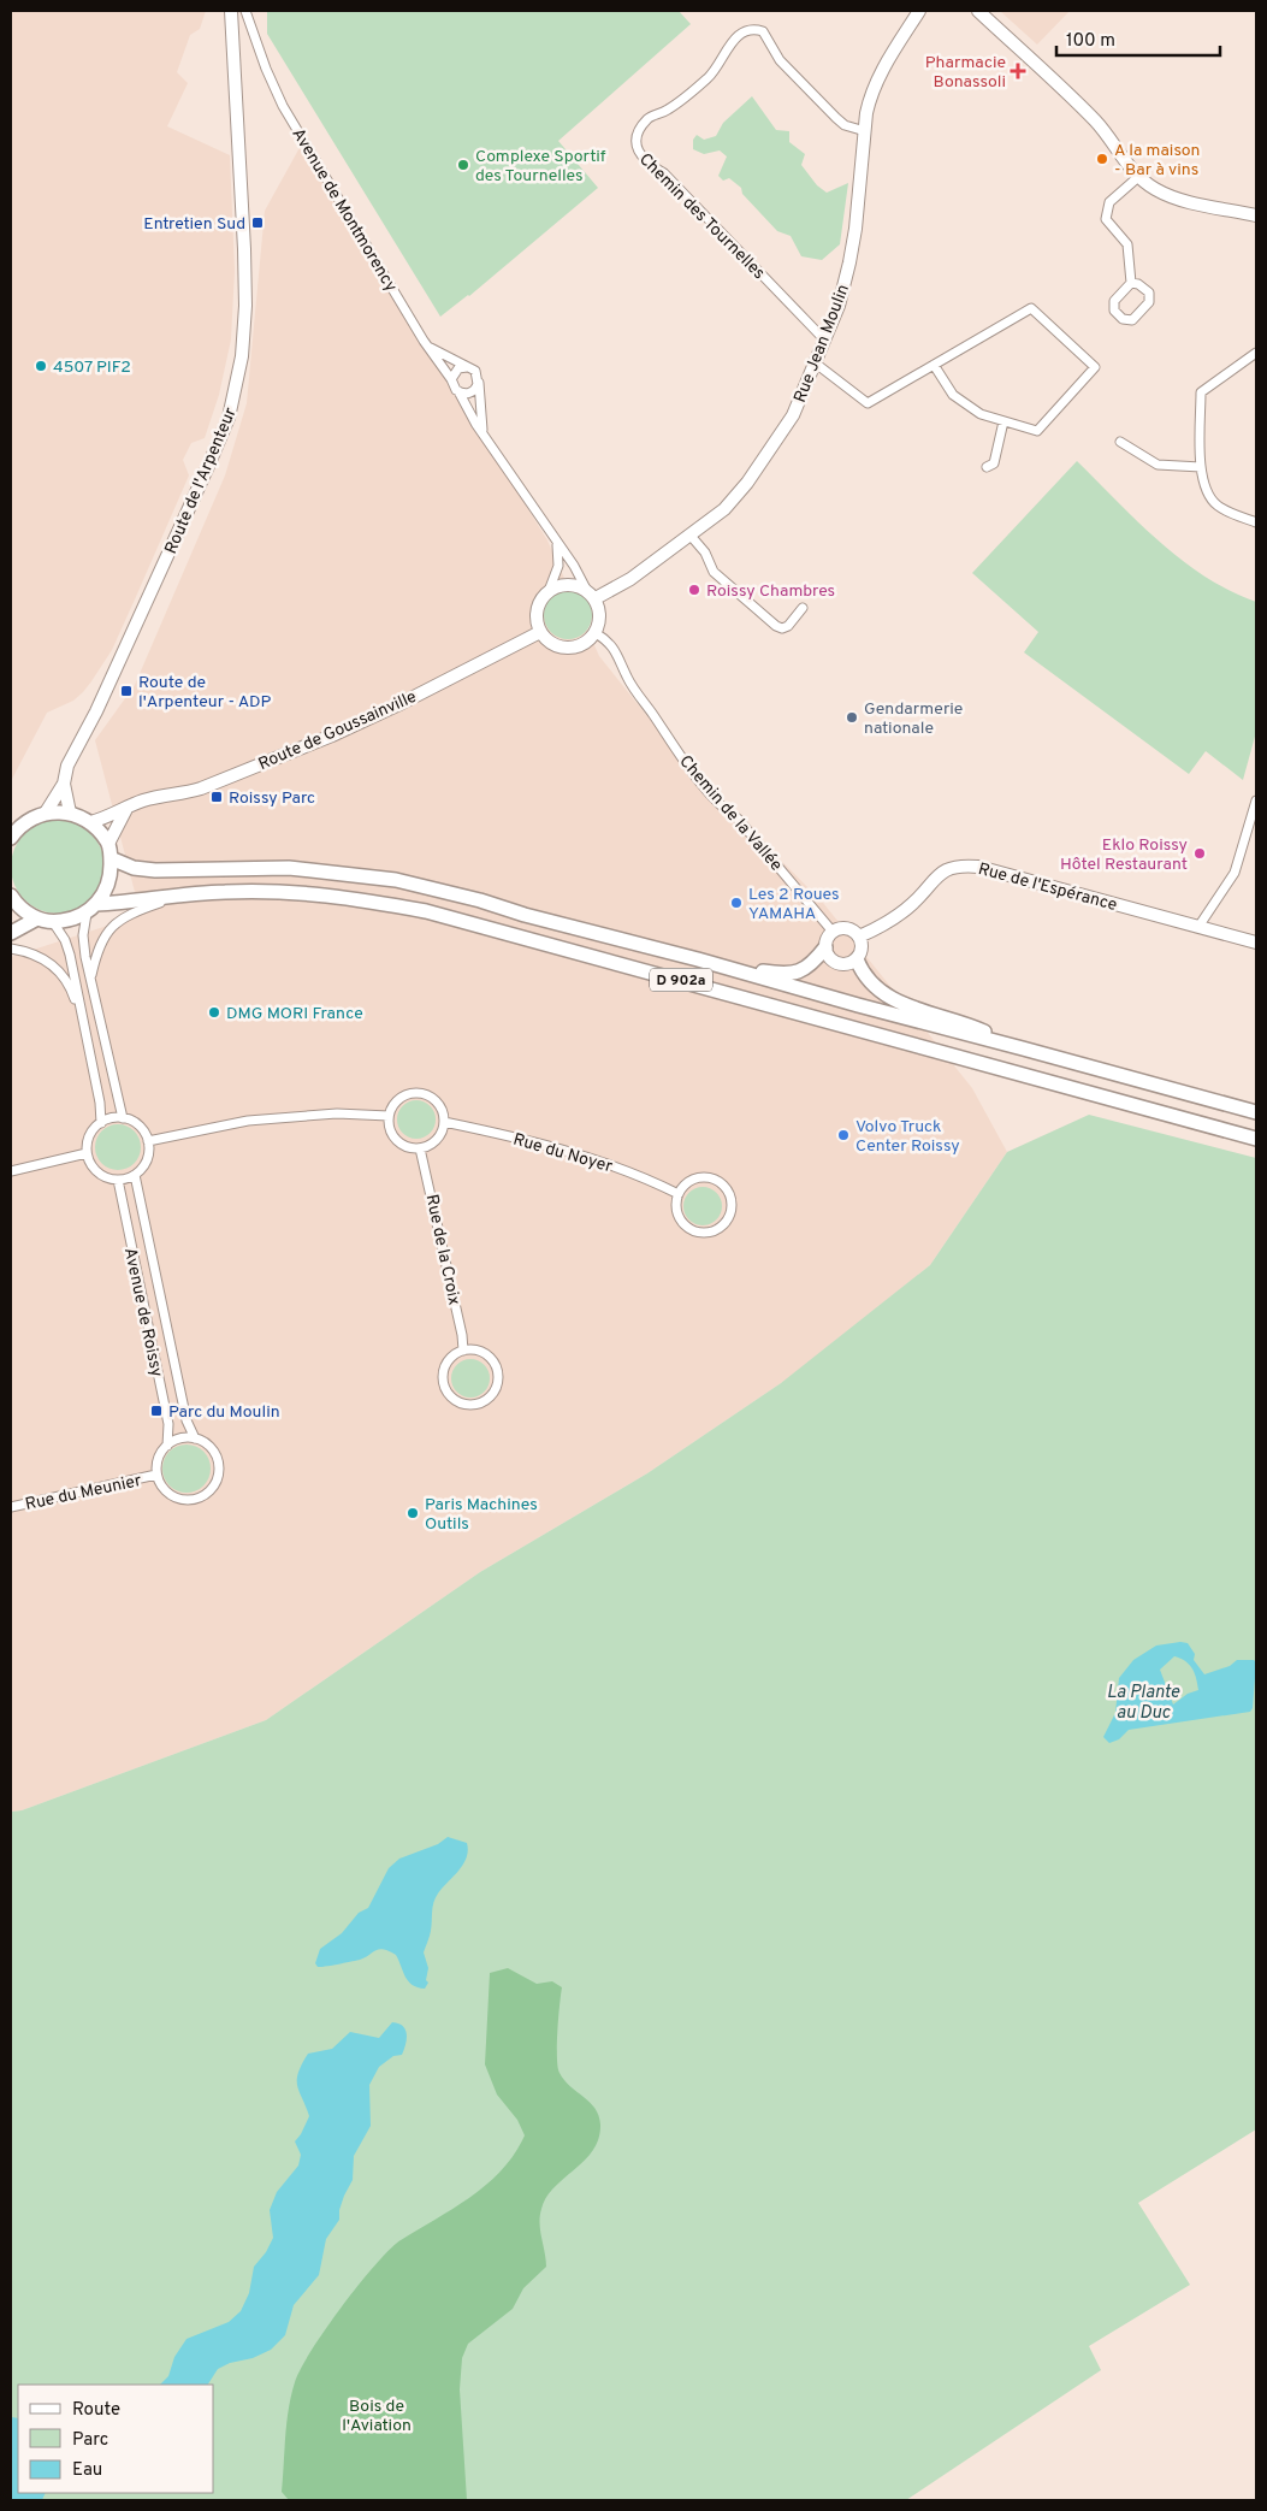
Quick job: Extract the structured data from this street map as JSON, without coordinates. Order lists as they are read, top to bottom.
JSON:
{
  "streets": {
    "main road": ["D 902a"],
    "street": [
      "Avenue de Montmorency",
      "Chemin des Tournelles",
      "Rue Jean Moulin",
      "Route de l'Arpenteur",
      "Route de Goussainville",
      "Chemin de la Vallée",
      "Rue de l'Espérance",
      "Rue du Noyer",
      "Rue de la Croix",
      "Avenue de Roissy",
      "Rue du Meunier"
    ]
  },
  "crossings": [
    ["Chemin des Tournelles", "Rue Jean Moulin"],
    ["Rue Jean Moulin", "Route de Goussainville"],
    ["Rue Jean Moulin", "Chemin de la Vallée"],
    ["Route de Goussainville", "Chemin de la Vallée"],
    ["Chemin de la Vallée", "Rue de l'Espérance"],
    ["Rue du Noyer", "Rue de la Croix"],
    ["Avenue de Roissy", "Rue du Meunier"]
  ],
  "water": ["La Plante au Duc"],
  "parks": ["Bois de l'Aviation"],
  "places": {
    "health": ["Pharmacie Bonassoli"],
    "other": [
      "A la maison - Bar à vins",
      "Complexe Sportif des Tournelles",
      "4507 PIF2",
      "Roissy Chambres",
      "Gendarmerie nationale",
      "Eklo Roissy Hôtel Restaurant",
      "Les 2 Roues YAMAHA",
      "DMG MORI France",
      "Volvo Truck Center Roissy",
      "Paris Machines Outils"
    ],
    "transit": [
      "Entretien Sud",
      "Route de l'Arpenteur - ADP",
      "Roissy Parc",
      "Parc du Moulin"
    ]
  },
  "legend": ["Route", "Parc", "Eau"],
  "scale_bar": "100 m"
}
